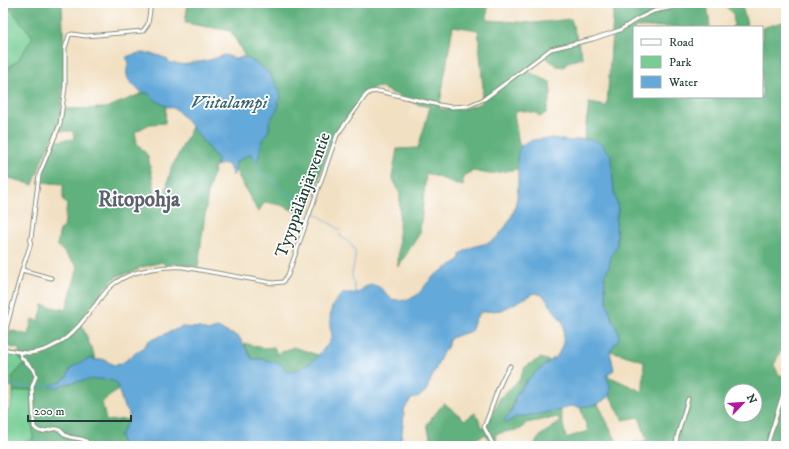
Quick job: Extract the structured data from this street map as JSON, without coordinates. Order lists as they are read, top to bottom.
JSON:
{
  "streets": {
    "street": ["Tyyppälänjärventie"]
  },
  "districts": ["Ritopohja"],
  "water": ["Viitalampi"],
  "legend": ["Road", "Park", "Water"],
  "scale_bar": "200 m",
  "north": "top right"
}
